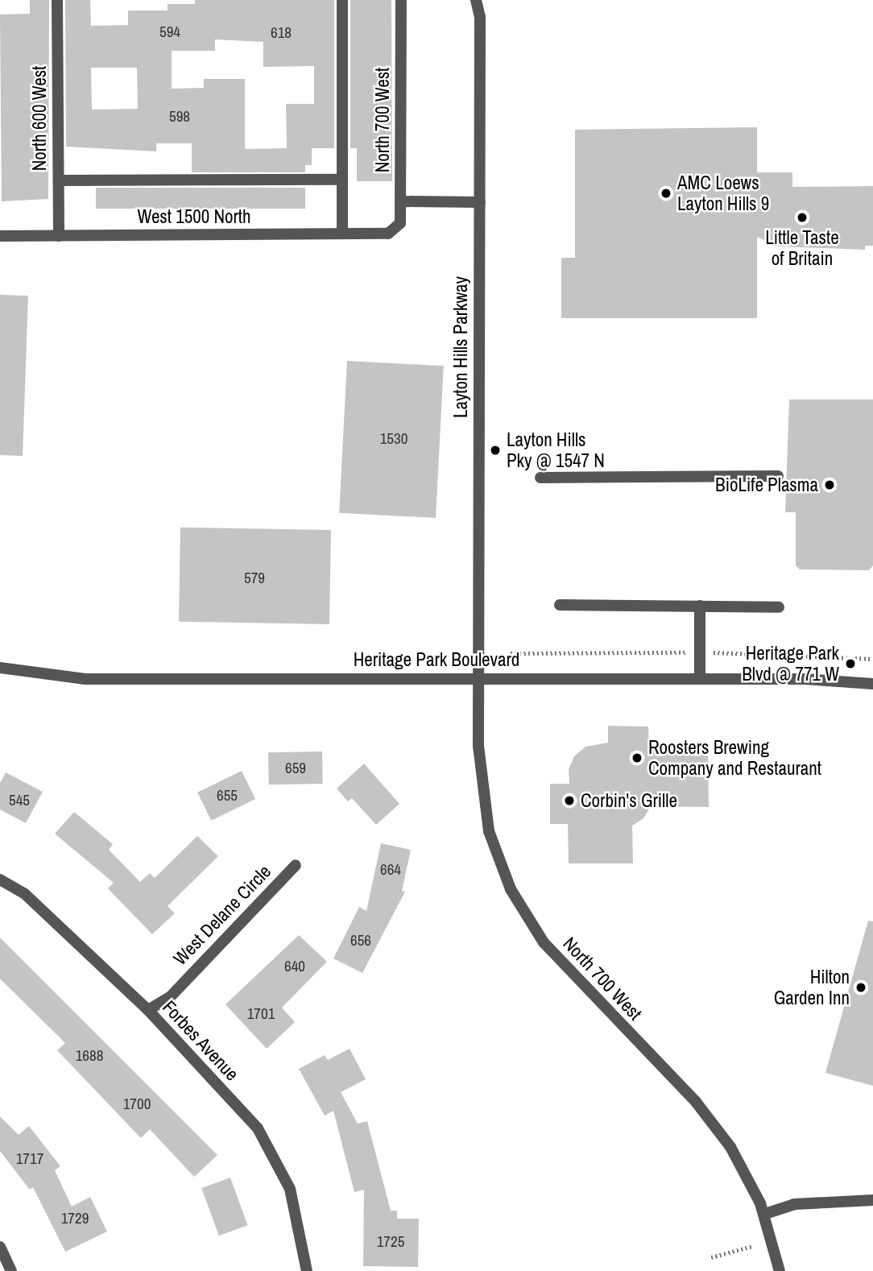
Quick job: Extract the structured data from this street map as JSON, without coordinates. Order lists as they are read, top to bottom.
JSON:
{
  "streets": {
    "street": [
      "North 600 West",
      "North 700 West",
      "West 1500 North",
      "Layton Hills Parkway",
      "Heritage Park Boulevard",
      "West Delane Circle",
      "Forbes Avenue"
    ]
  },
  "crossings": [
    ["North 600 West", "West 1500 North"],
    ["North 700 West", "West 1500 North"],
    ["North 700 West", "Layton Hills Parkway"],
    ["North 700 West", "Heritage Park Boulevard"],
    ["Layton Hills Parkway", "Heritage Park Boulevard"],
    ["West Delane Circle", "Forbes Avenue"]
  ],
  "places": [
    "AMC Loews Layton Hills 9",
    "Little Taste of Britain",
    "Layton Hills Pky @ 1547 N",
    "BioLife Plasma",
    "Heritage Park Blvd @ 771 W",
    "Roosters Brewing Company and Restaurant",
    "Corbin's Grille",
    "Hilton Garden Inn"
  ],
  "house_numbers": [
    "594",
    "618",
    "598",
    "1530",
    "579",
    "659",
    "655",
    "545",
    "664",
    "656",
    "640",
    "1701",
    "1688",
    "1700",
    "1717",
    "1729",
    "1725"
  ]
}
